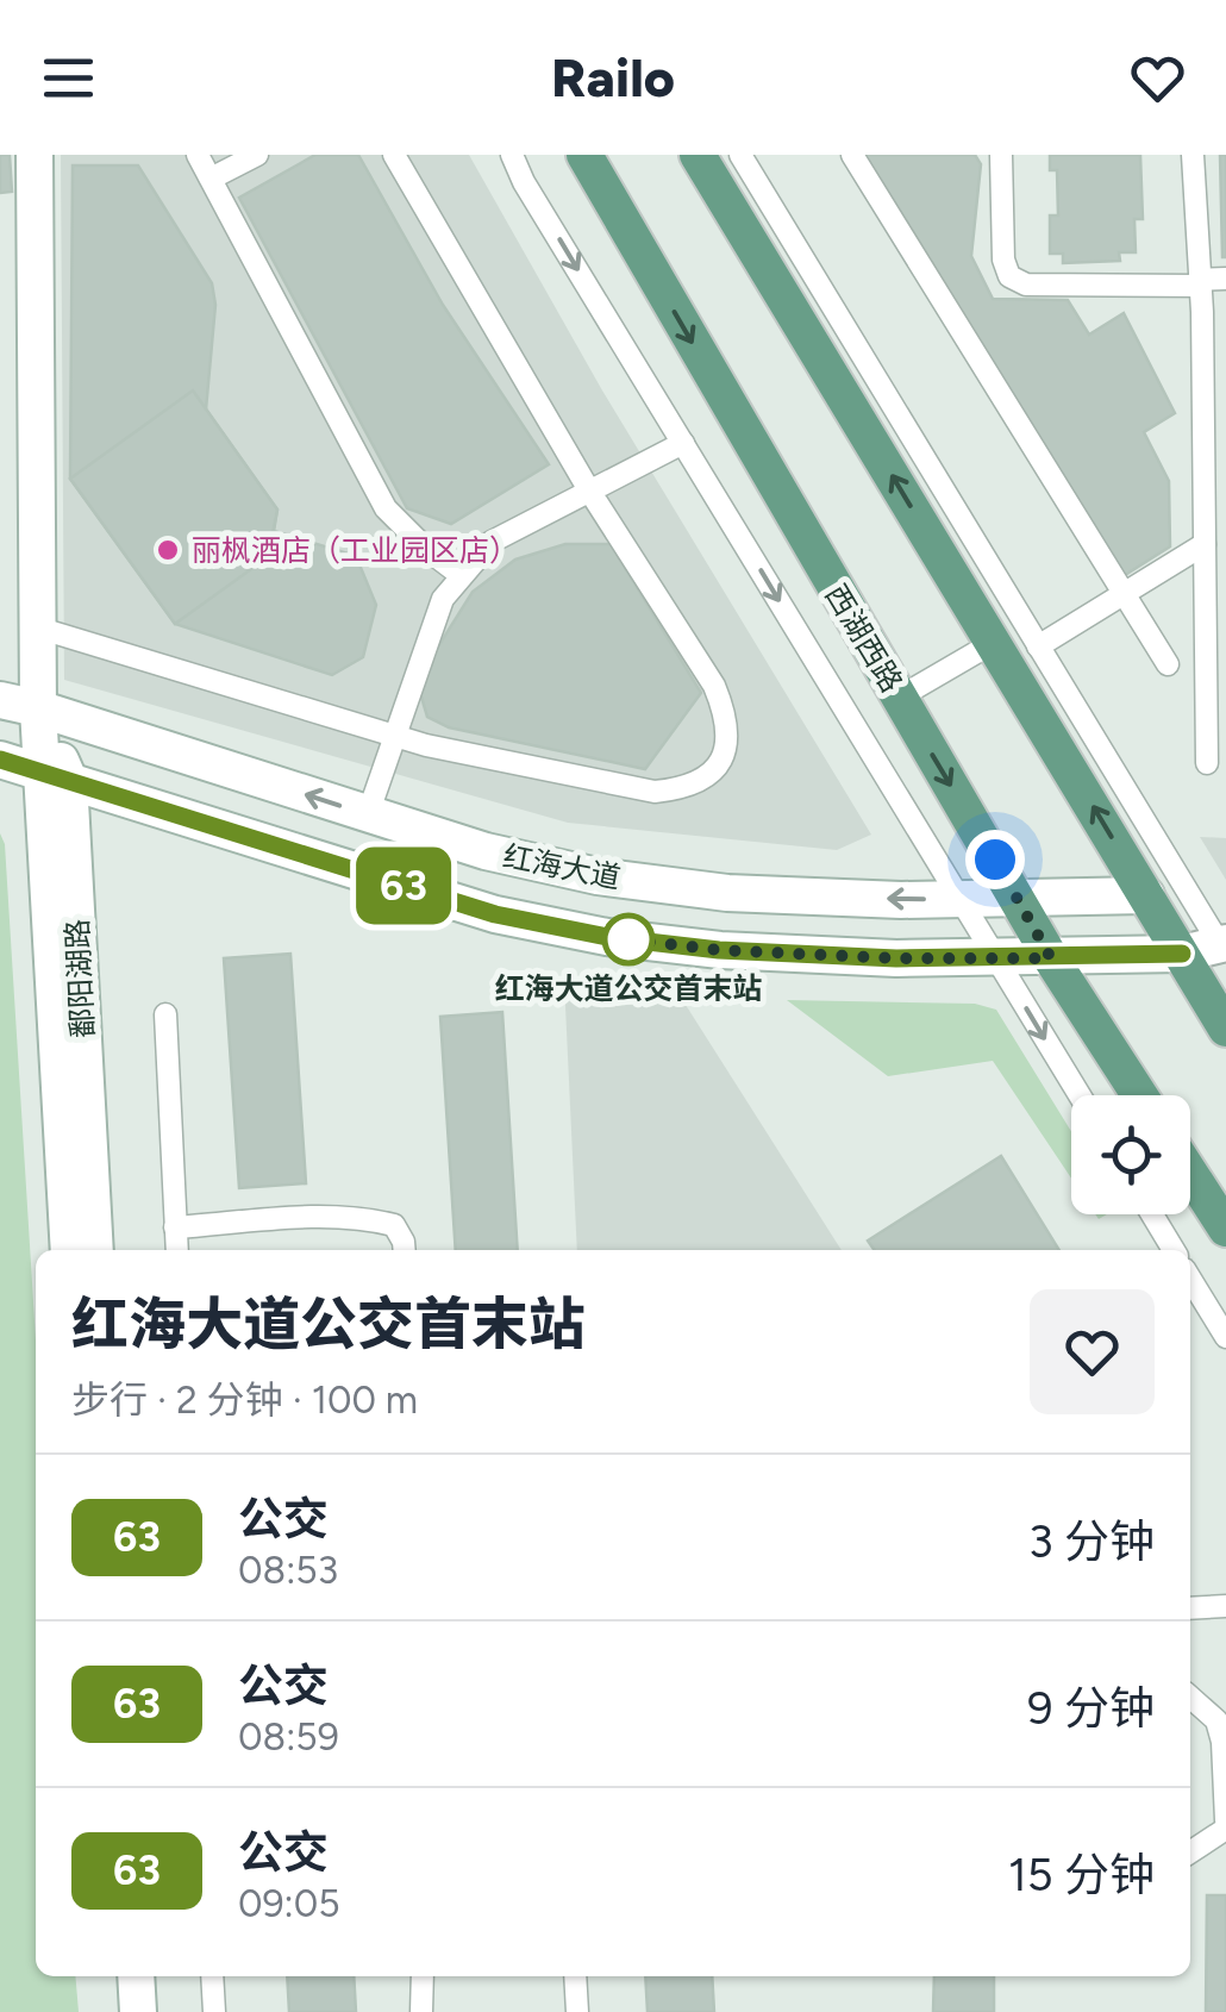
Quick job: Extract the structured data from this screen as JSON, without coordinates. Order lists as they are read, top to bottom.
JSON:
{
  "streets": {
    "main road": ["西湖西路", "红海大道", "鄱阳湖路"]
  },
  "crossings": [
    ["西湖西路", "红海大道"],
    ["红海大道", "鄱阳湖路"]
  ],
  "places": ["丽枫酒店（工业园区店）", "红海大道公交首末站"],
  "lines": ["bus line 63"],
  "page": {
    "header": "Railo",
    "on_map": "63",
    "heading": ["红海大道公交首末站", "步行 · 2 分钟 · 100 m"],
    "list": [
      {
        "mark": "63",
        "name": "公交",
        "note": "08:53",
        "value": "3 分钟"
      },
      {
        "mark": "63",
        "name": "公交",
        "note": "08:59",
        "value": "9 分钟"
      },
      {
        "mark": "63",
        "name": "公交",
        "note": "09:05",
        "value": "15 分钟"
      }
    ]
  }
}
